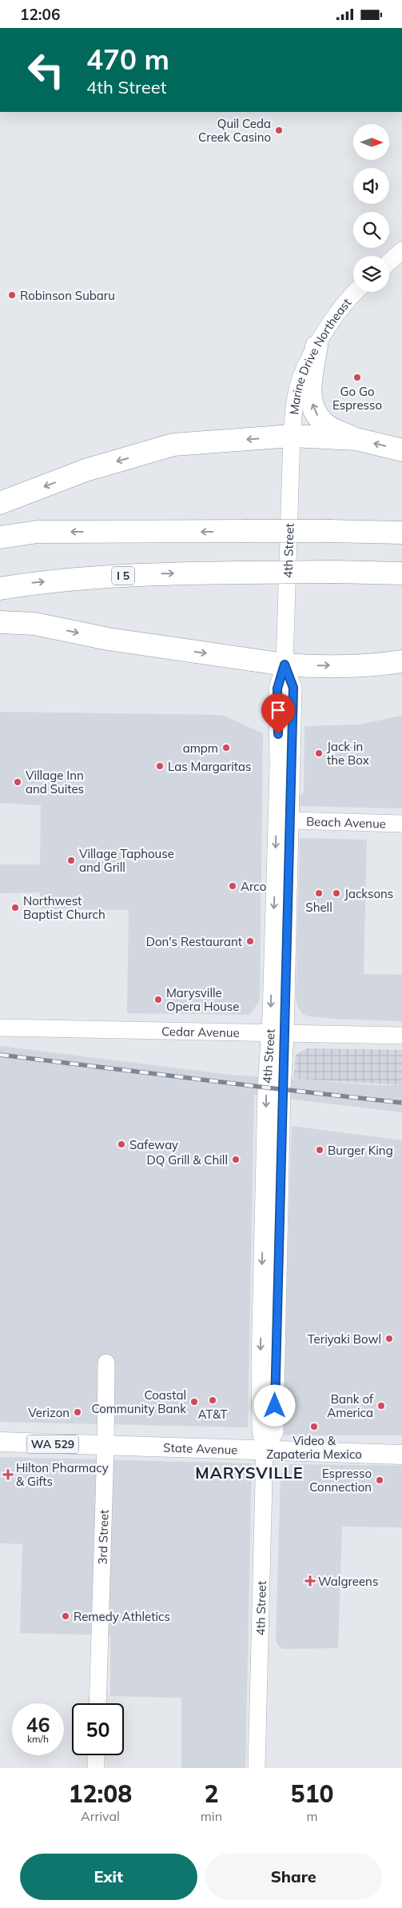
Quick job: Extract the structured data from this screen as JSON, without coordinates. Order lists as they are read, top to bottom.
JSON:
{
  "streets": {
    "highway": ["I 5"],
    "main road": [
      "Marine Drive Northeast",
      "4th Street",
      "Beach Avenue",
      "Cedar Avenue",
      "WA 529",
      "State Avenue",
      "3rd Street"
    ]
  },
  "crossings": [
    ["Marine Drive Northeast", "4th Street"],
    ["4th Street", "Beach Avenue"],
    ["4th Street", "Cedar Avenue"],
    ["4th Street", "State Avenue"],
    ["State Avenue", "3rd Street"]
  ],
  "districts": ["MARYSVILLE"],
  "places": {
    "other": [
      "Quil Ceda Creek Casino",
      "Robinson Subaru",
      "Go Go Espresso",
      "ampm",
      "Jack in the Box",
      "Las Margaritas",
      "Village Inn and Suites",
      "Village Taphouse and Grill",
      "Arco",
      "Shell",
      "Jacksons",
      "Northwest Baptist Church",
      "Don's Restaurant",
      "Marysville Opera House",
      "Safeway",
      "Burger King",
      "DQ Grill & Chill",
      "Teriyaki Bowl",
      "AT&T",
      "Coastal Community Bank",
      "Bank of America",
      "Verizon",
      "Video & Zapateria Mexico",
      "Espresso Connection",
      "Remedy Athletics"
    ],
    "health": ["Hilton Pharmacy & Gifts", "Walgreens"]
  },
  "north": "right",
  "page": {
    "status": "12:06",
    "turn": ["470 m", "4th Street"],
    "speed": "46 km/h",
    "limit": "50",
    "eta": [
      "12:08",
      "Arrival",
      "2",
      "min",
      "510",
      "m"
    ],
    "buttons": ["Exit", "Share"]
  }
}
